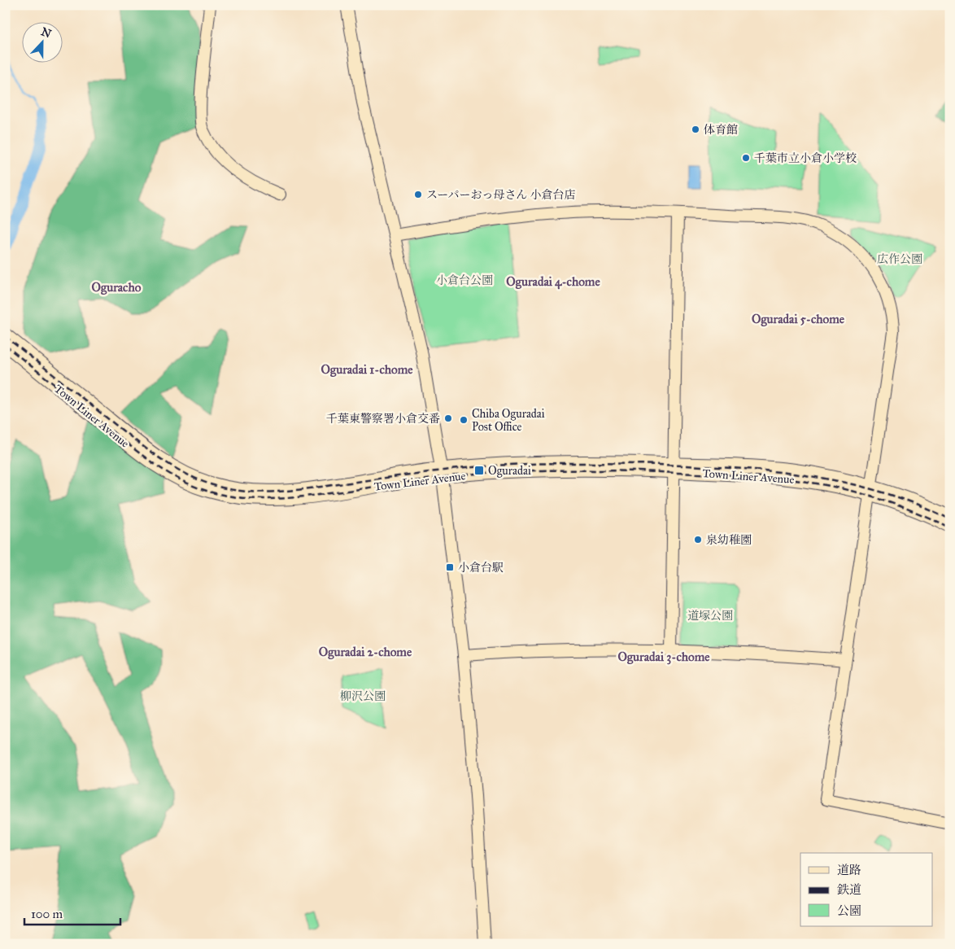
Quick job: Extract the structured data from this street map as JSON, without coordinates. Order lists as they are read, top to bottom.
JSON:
{
  "streets": {
    "street": ["Town Liner Avenue"]
  },
  "districts": [
    "Oguradai 4-chome",
    "Oguracho",
    "Oguradai 5-chome",
    "Oguradai 1-chome",
    "Oguradai 2-chome",
    "Oguradai 3-chome"
  ],
  "parks": [
    "広作公園",
    "小倉台公園",
    "道塚公園",
    "柳沢公園"
  ],
  "places": {
    "other": [
      "体育館",
      "千葉市立小倉小学校",
      "スーパーおっ母さん 小倉台店",
      "千葉東警察署小倉交番",
      "Chiba Oguradai Post Office",
      "泉幼稚園"
    ],
    "transit": ["Oguradai", "小倉台駅"]
  },
  "legend": ["道路", "鉄道", "公園"],
  "scale_bar": "100 m",
  "north": "top"
}
